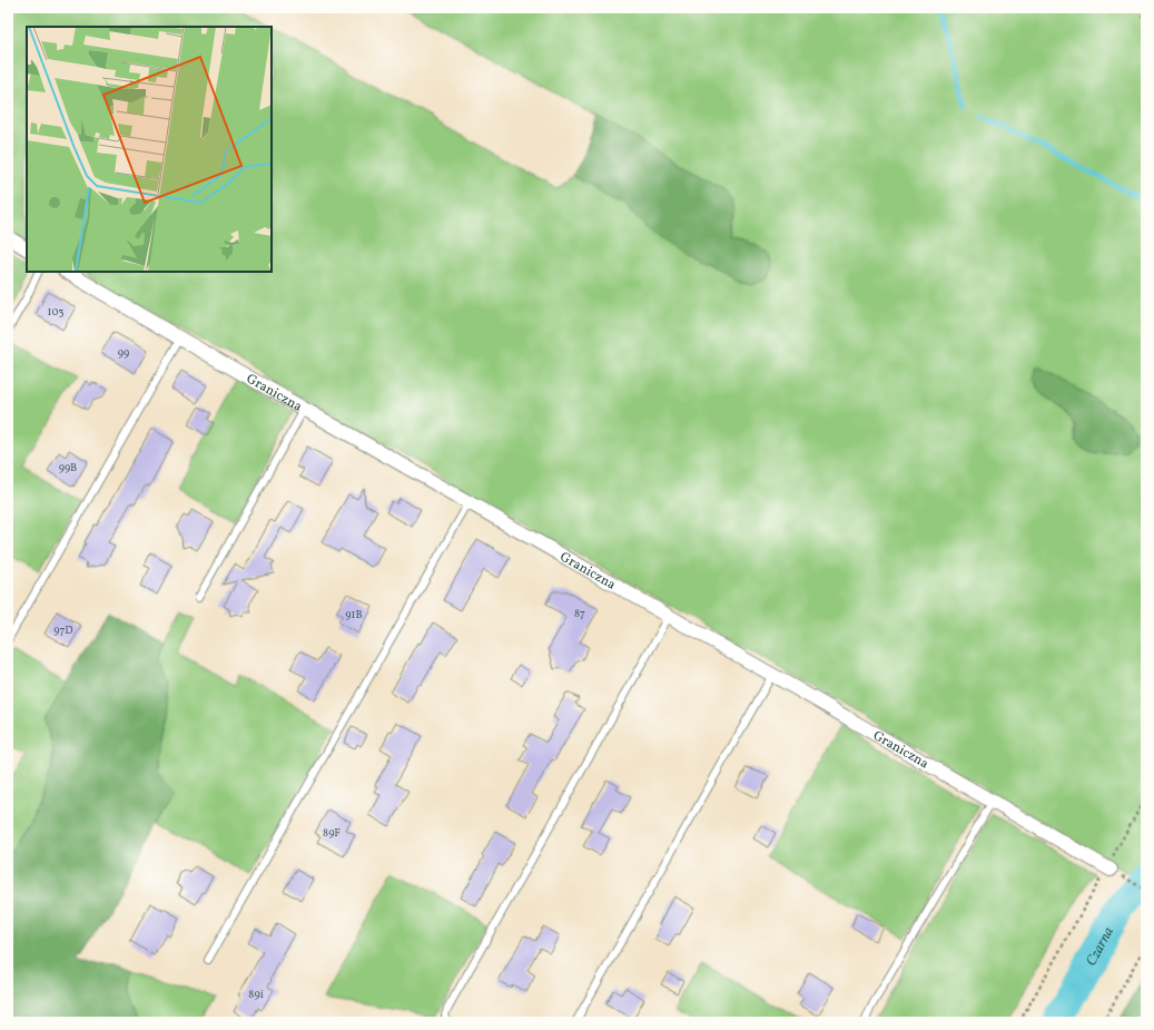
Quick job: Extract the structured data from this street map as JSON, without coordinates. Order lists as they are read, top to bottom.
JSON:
{
  "streets": {
    "street": ["Graniczna"]
  },
  "water": ["Czarna"],
  "house_numbers": [
    "103",
    "99",
    "99B",
    "87",
    "91B",
    "97D",
    "89F",
    "89i"
  ]
}
